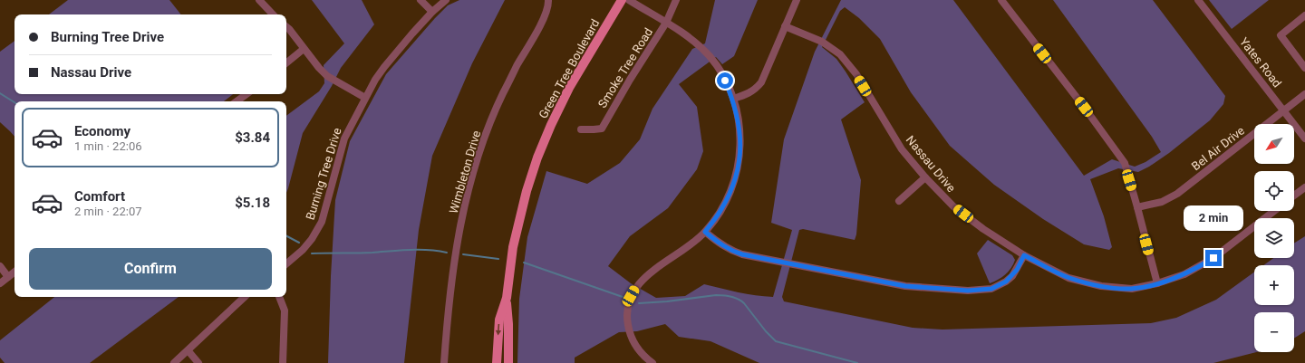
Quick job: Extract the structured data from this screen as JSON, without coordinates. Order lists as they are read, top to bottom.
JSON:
{
  "streets": {
    "main road": ["Green Tree Boulevard"],
    "street": [
      "Yates Road",
      "Smoke Tree Road",
      "Bel Air Drive",
      "Nassau Drive",
      "Wimbleton Drive",
      "Burning Tree Drive"
    ]
  },
  "crossings": [
    ["Yates Road", "Bel Air Drive"]
  ],
  "north": "bottom left",
  "page": {
    "banner": ["Burning Tree Drive", "Nassau Drive"],
    "list": [
      {
        "name": "Economy",
        "note": "1 min · 22:06",
        "value": "$3.84"
      },
      {
        "name": "Comfort",
        "note": "2 min · 22:07",
        "value": "$5.18"
      }
    ],
    "map_buttons": ["+", "−"],
    "bubble": "2 min",
    "buttons": "Confirm"
  }
}
